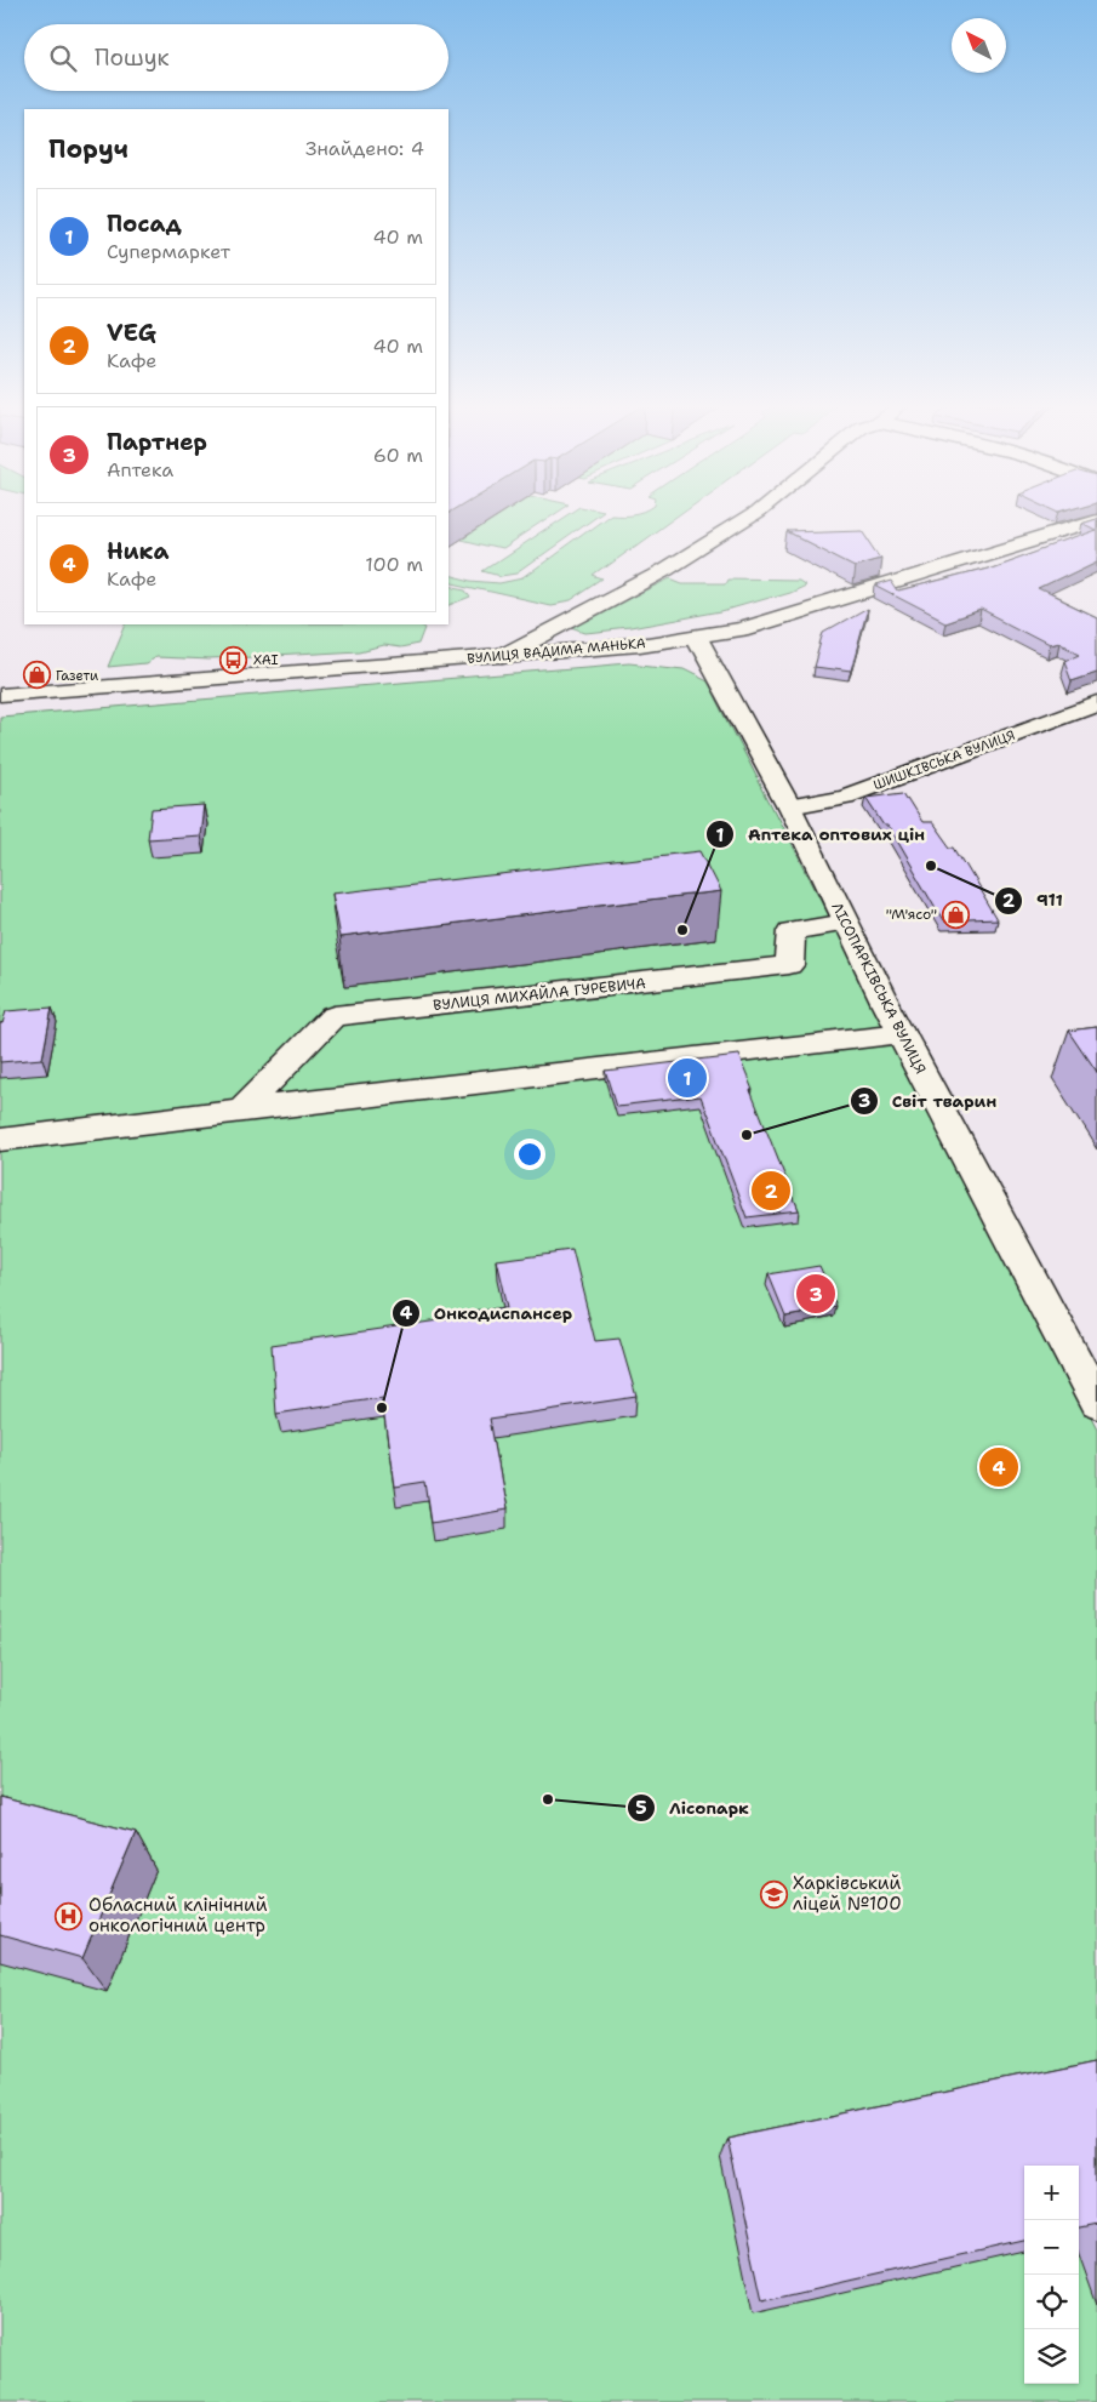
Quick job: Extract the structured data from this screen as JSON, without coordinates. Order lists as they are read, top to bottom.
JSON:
{
  "streets": {
    "street": [
      "ВУЛИЦЯ ВАДИМА МАНЬКА",
      "ШИШКІВСЬКА ВУЛИЦЯ",
      "ЛІСОПАРКІВСЬКА ВУЛИЦЯ",
      "ВУЛИЦЯ МИХАЙЛА ГУРЕВИЧА"
    ]
  },
  "crossings": [
    ["ВУЛИЦЯ ВАДИМА МАНЬКА", "ЛІСОПАРКІВСЬКА ВУЛИЦЯ"],
    ["ШИШКІВСЬКА ВУЛИЦЯ", "ЛІСОПАРКІВСЬКА ВУЛИЦЯ"],
    ["ЛІСОПАРКІВСЬКА ВУЛИЦЯ", "ВУЛИЦЯ МИХАЙЛА ГУРЕВИЧА"]
  ],
  "places": {
    "bus stop": ["ХАІ"],
    "shop": ["Газети", "\"М'ясо\""],
    "other": [
      "911",
      "Аптека оптових цін",
      "Світ тварин",
      "Онкодиспансер",
      "Лісопарк"
    ],
    "school or university": ["Харківський ліцей №100"],
    "hospital": ["Обласний клінічний онкологічний центр"]
  },
  "north": "top left",
  "page": {
    "search": "Пошук",
    "heading": ["Поруч", "Знайдено: 4"],
    "list": [
      {
        "mark": "1",
        "name": "Посад",
        "note": "Супермаркет",
        "value": "40 m"
      },
      {
        "mark": "2",
        "name": "VEG",
        "note": "Кафе",
        "value": "40 m"
      },
      {
        "mark": "3",
        "name": "Партнер",
        "note": "Аптека",
        "value": "60 m"
      },
      {
        "mark": "4",
        "name": "Ника",
        "note": "Кафе",
        "value": "100 m"
      }
    ],
    "pins": [
      "1",
      "2",
      "3",
      "4"
    ],
    "map_buttons": ["+", "−"]
  }
}
